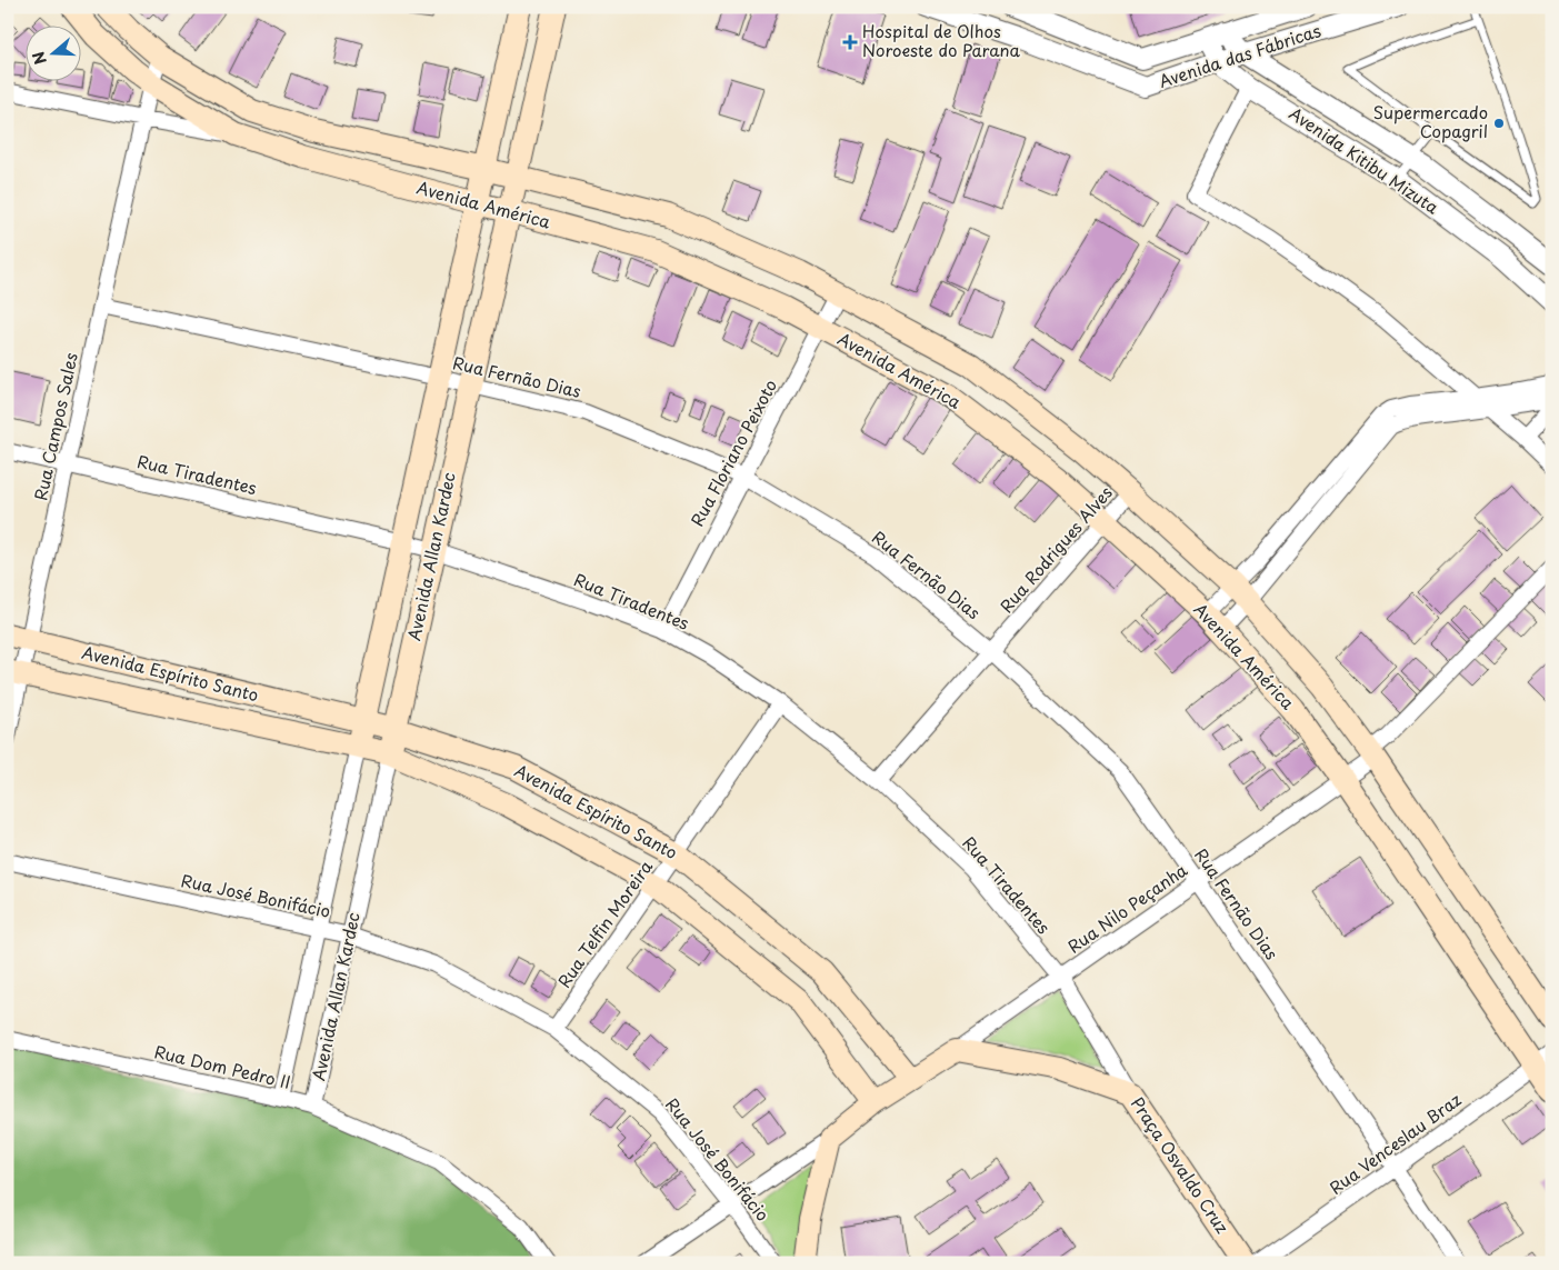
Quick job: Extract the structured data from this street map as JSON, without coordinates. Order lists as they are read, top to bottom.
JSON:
{
  "streets": {
    "main road": [
      "Avenida América",
      "Avenida Allan Kardec",
      "Avenida Espírito Santo",
      "Praça Osvaldo Cruz"
    ],
    "street": [
      "Avenida das Fábricas",
      "Avenida Kitibu Mizuta",
      "Rua Fernão Dias",
      "Rua Campos Sales",
      "Rua Floriano Peixoto",
      "Rua Tiradentes",
      "Rua Rodrigues Alves",
      "Rua José Bonifácio",
      "Rua Nilo Peçanha",
      "Rua Telfin Moreira",
      "Rua Dom Pedro II",
      "Rua Venceslau Braz"
    ]
  },
  "crossings": [
    ["Avenida das Fábricas", "Avenida Kitibu Mizuta"],
    ["Avenida América", "Rua Campos Sales"],
    ["Avenida América", "Rua Floriano Peixoto"],
    ["Avenida América", "Rua Rodrigues Alves"],
    ["Avenida América", "Avenida Allan Kardec"],
    ["Avenida América", "Rua Nilo Peçanha"],
    ["Avenida América", "Rua Venceslau Braz"],
    ["Rua Fernão Dias", "Rua Campos Sales"],
    ["Rua Fernão Dias", "Rua Floriano Peixoto"],
    ["Rua Fernão Dias", "Rua Rodrigues Alves"],
    ["Rua Fernão Dias", "Avenida Allan Kardec"],
    ["Rua Fernão Dias", "Rua Nilo Peçanha"],
    ["Rua Fernão Dias", "Rua Venceslau Braz"],
    ["Rua Campos Sales", "Rua Tiradentes"],
    ["Rua Campos Sales", "Avenida Espírito Santo"],
    ["Rua Floriano Peixoto", "Rua Tiradentes"],
    ["Rua Tiradentes", "Rua Rodrigues Alves"],
    ["Rua Tiradentes", "Avenida Allan Kardec"],
    ["Rua Tiradentes", "Rua Nilo Peçanha"],
    ["Rua Tiradentes", "Rua Telfin Moreira"],
    ["Rua Tiradentes", "Praça Osvaldo Cruz"],
    ["Avenida Allan Kardec", "Avenida Espírito Santo"],
    ["Avenida Allan Kardec", "Rua José Bonifácio"],
    ["Avenida Allan Kardec", "Rua Dom Pedro II"],
    ["Avenida Espírito Santo", "Rua Telfin Moreira"],
    ["Rua José Bonifácio", "Rua Telfin Moreira"],
    ["Rua Nilo Peçanha", "Praça Osvaldo Cruz"]
  ],
  "places": {
    "health": ["Hospital de Olhos Noroeste do Parana"],
    "other": ["Supermercado Copagril"]
  },
  "north": "left"
}
